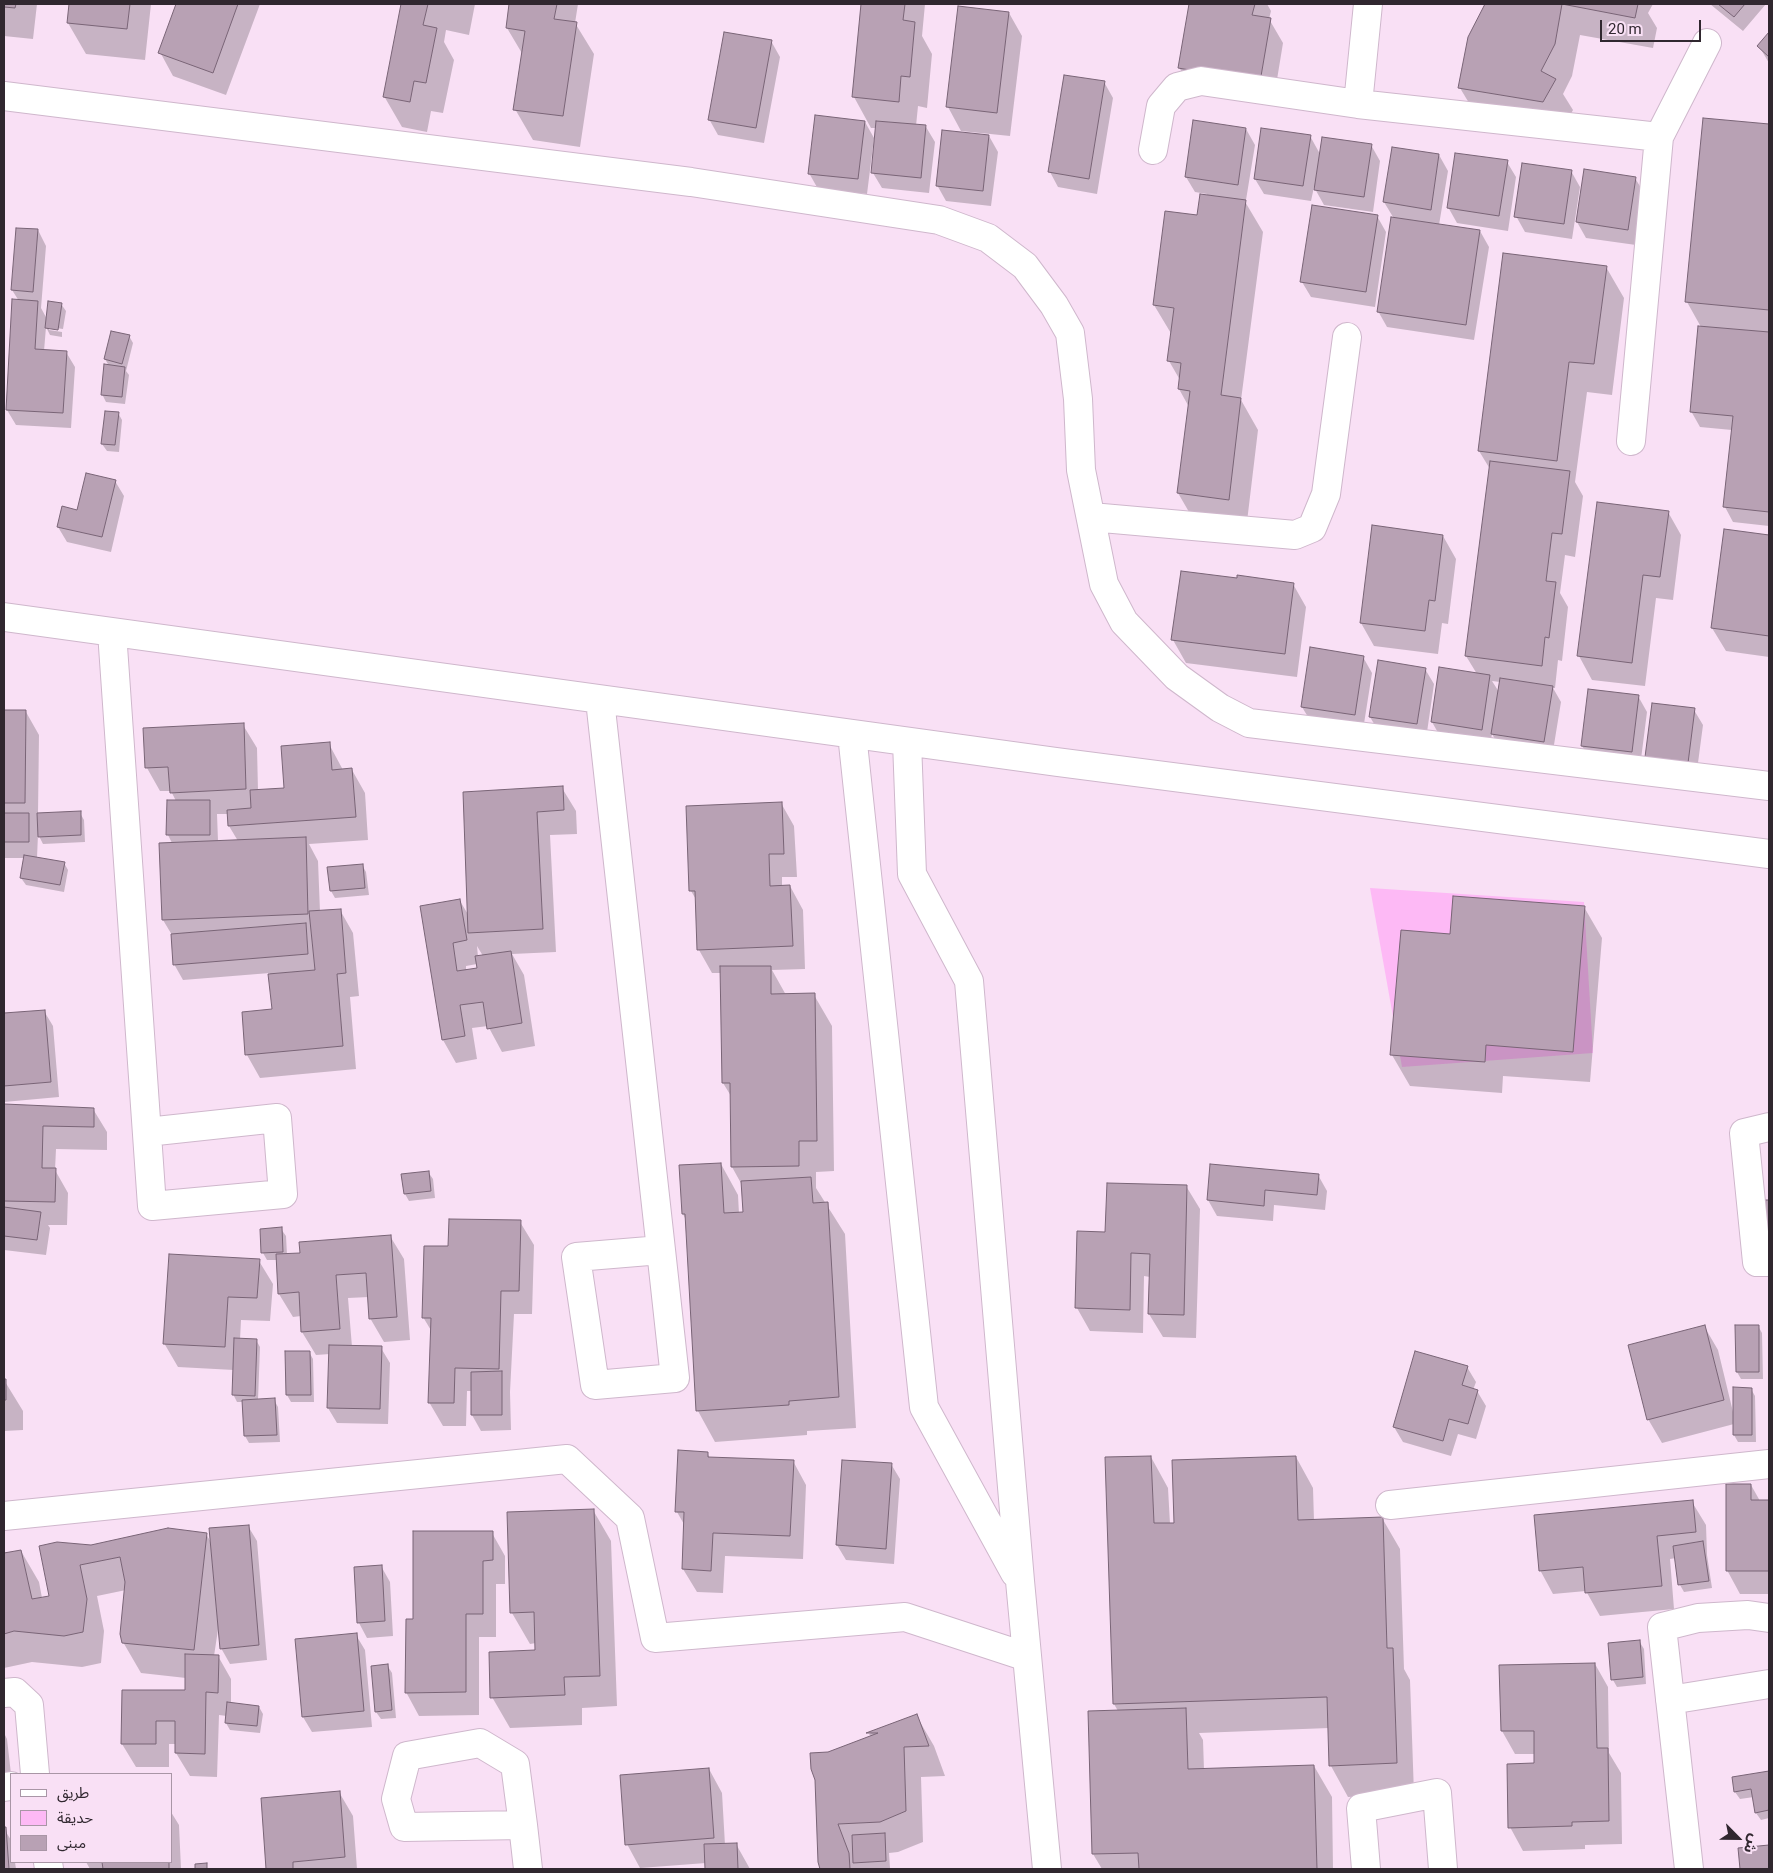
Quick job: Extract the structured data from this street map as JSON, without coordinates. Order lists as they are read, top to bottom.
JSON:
{
  "legend": ["طريق", "حديقة", "مبنى"],
  "scale_bar": "20 m",
  "north": "bottom right"
}
